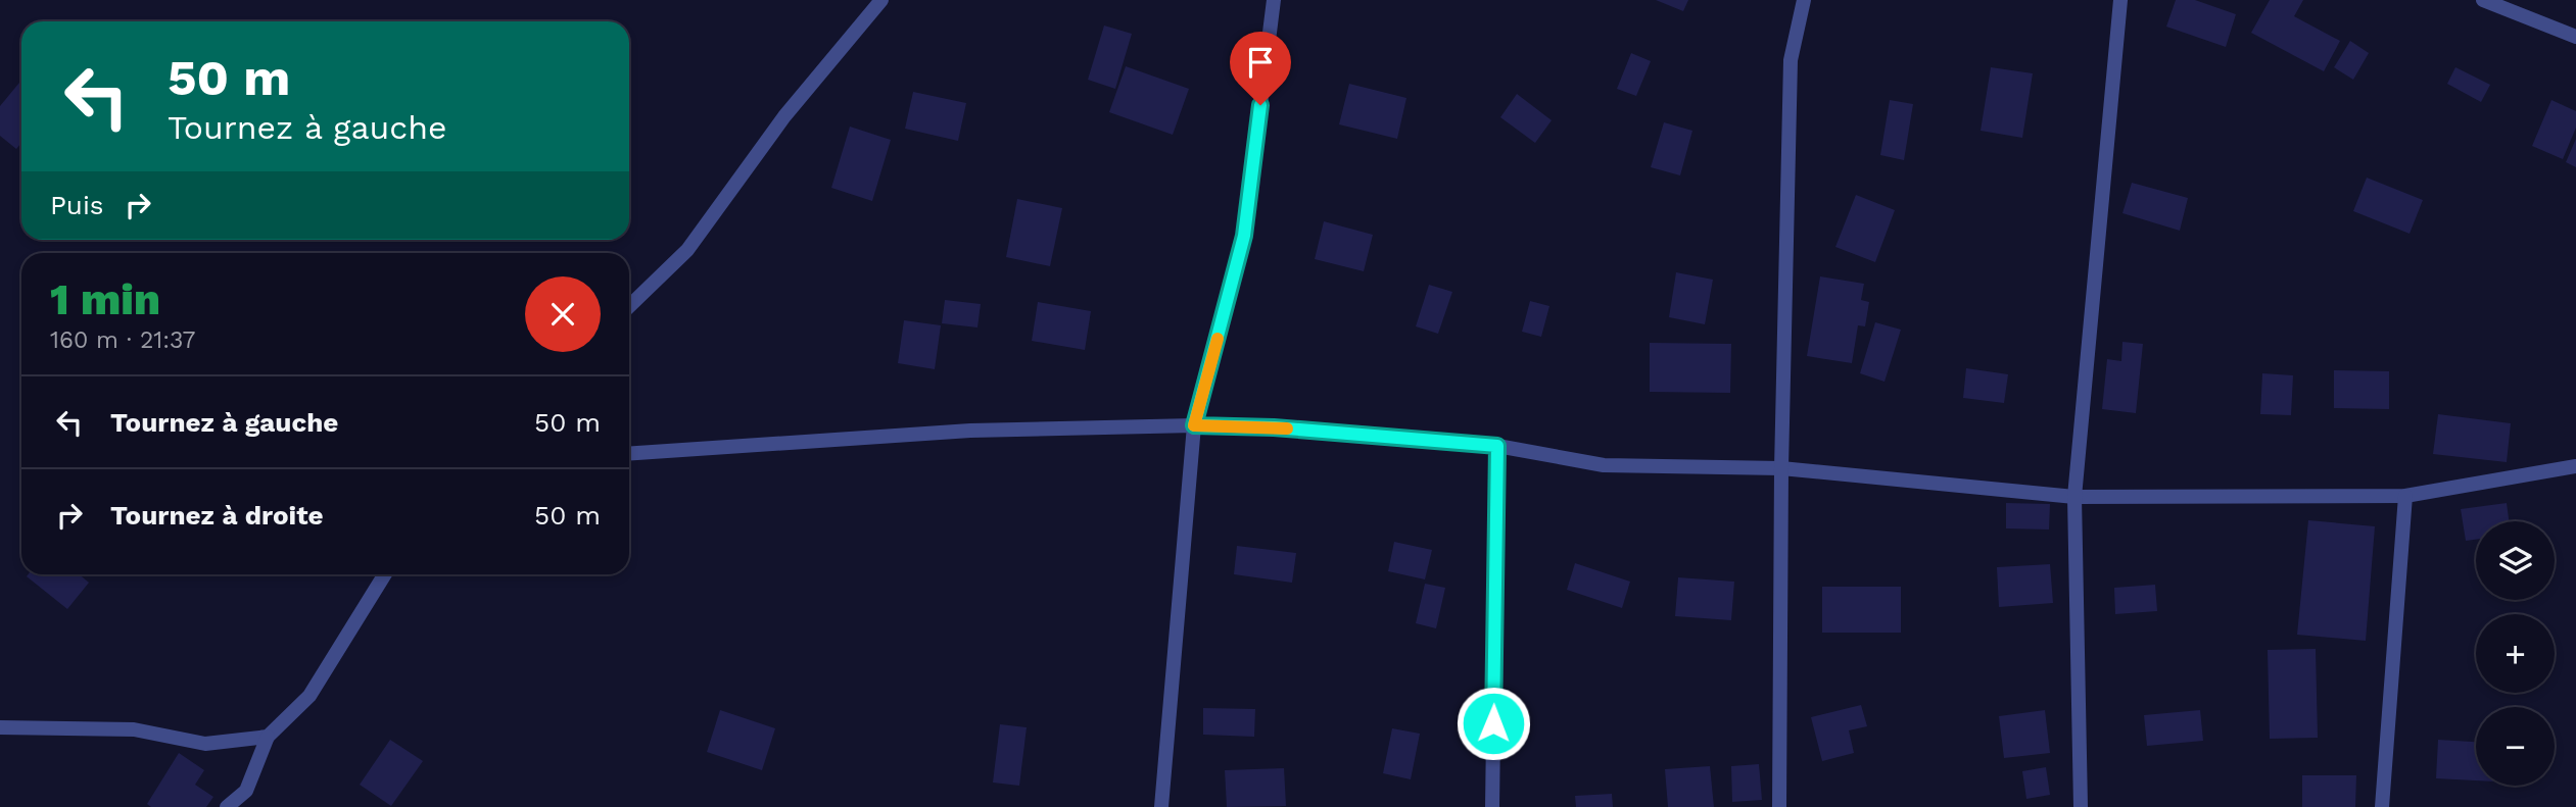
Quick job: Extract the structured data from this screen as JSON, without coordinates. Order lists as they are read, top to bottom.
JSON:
{
  "page": {
    "turn": ["50 m", "Tournez à gauche"],
    "then": "Puis",
    "heading": ["1 min", "160 m · 21:37"],
    "list": [
      {
        "name": "Tournez à gauche",
        "value": "50 m"
      },
      {
        "name": "Tournez à droite",
        "value": "50 m"
      }
    ],
    "map_buttons": ["+", "−"]
  }
}
